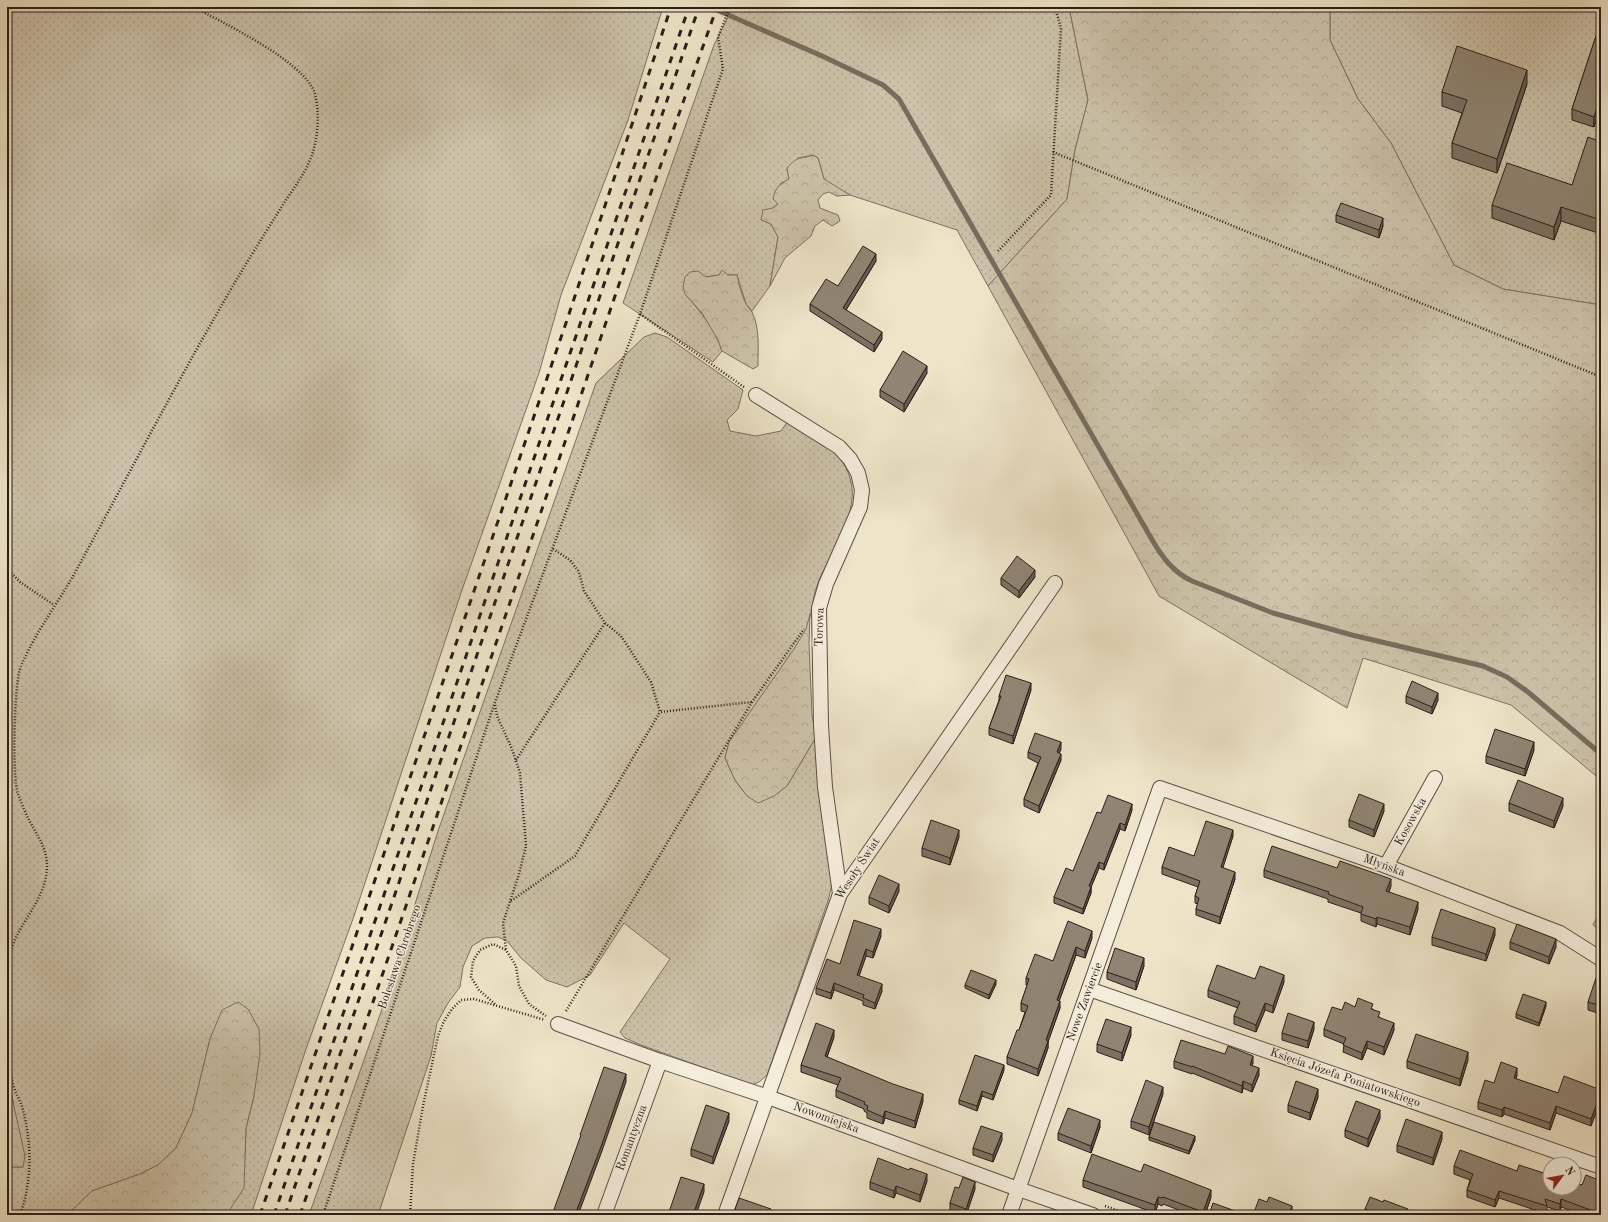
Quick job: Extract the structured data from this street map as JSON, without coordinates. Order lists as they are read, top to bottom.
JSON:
{
  "streets": {
    "street": [
      "Torowa",
      "Kosowska",
      "Młyńska",
      "Wesoły Świat",
      "Nowe Zawiercie",
      "Księcia Józefa Poniatowskiego",
      "Nowomiejska",
      "Romantyczna"
    ],
    "path": ["Bolesława Chrobrego"]
  },
  "crossings": [
    ["Torowa", "Wesoły Świat"],
    ["Kosowska", "Młyńska"],
    ["Młyńska", "Nowe Zawiercie"],
    ["Wesoły Świat", "Nowomiejska"],
    ["Nowe Zawiercie", "Księcia Józefa Poniatowskiego"],
    ["Nowe Zawiercie", "Nowomiejska"],
    ["Nowomiejska", "Romantyczna"]
  ],
  "north": "top right"
}
